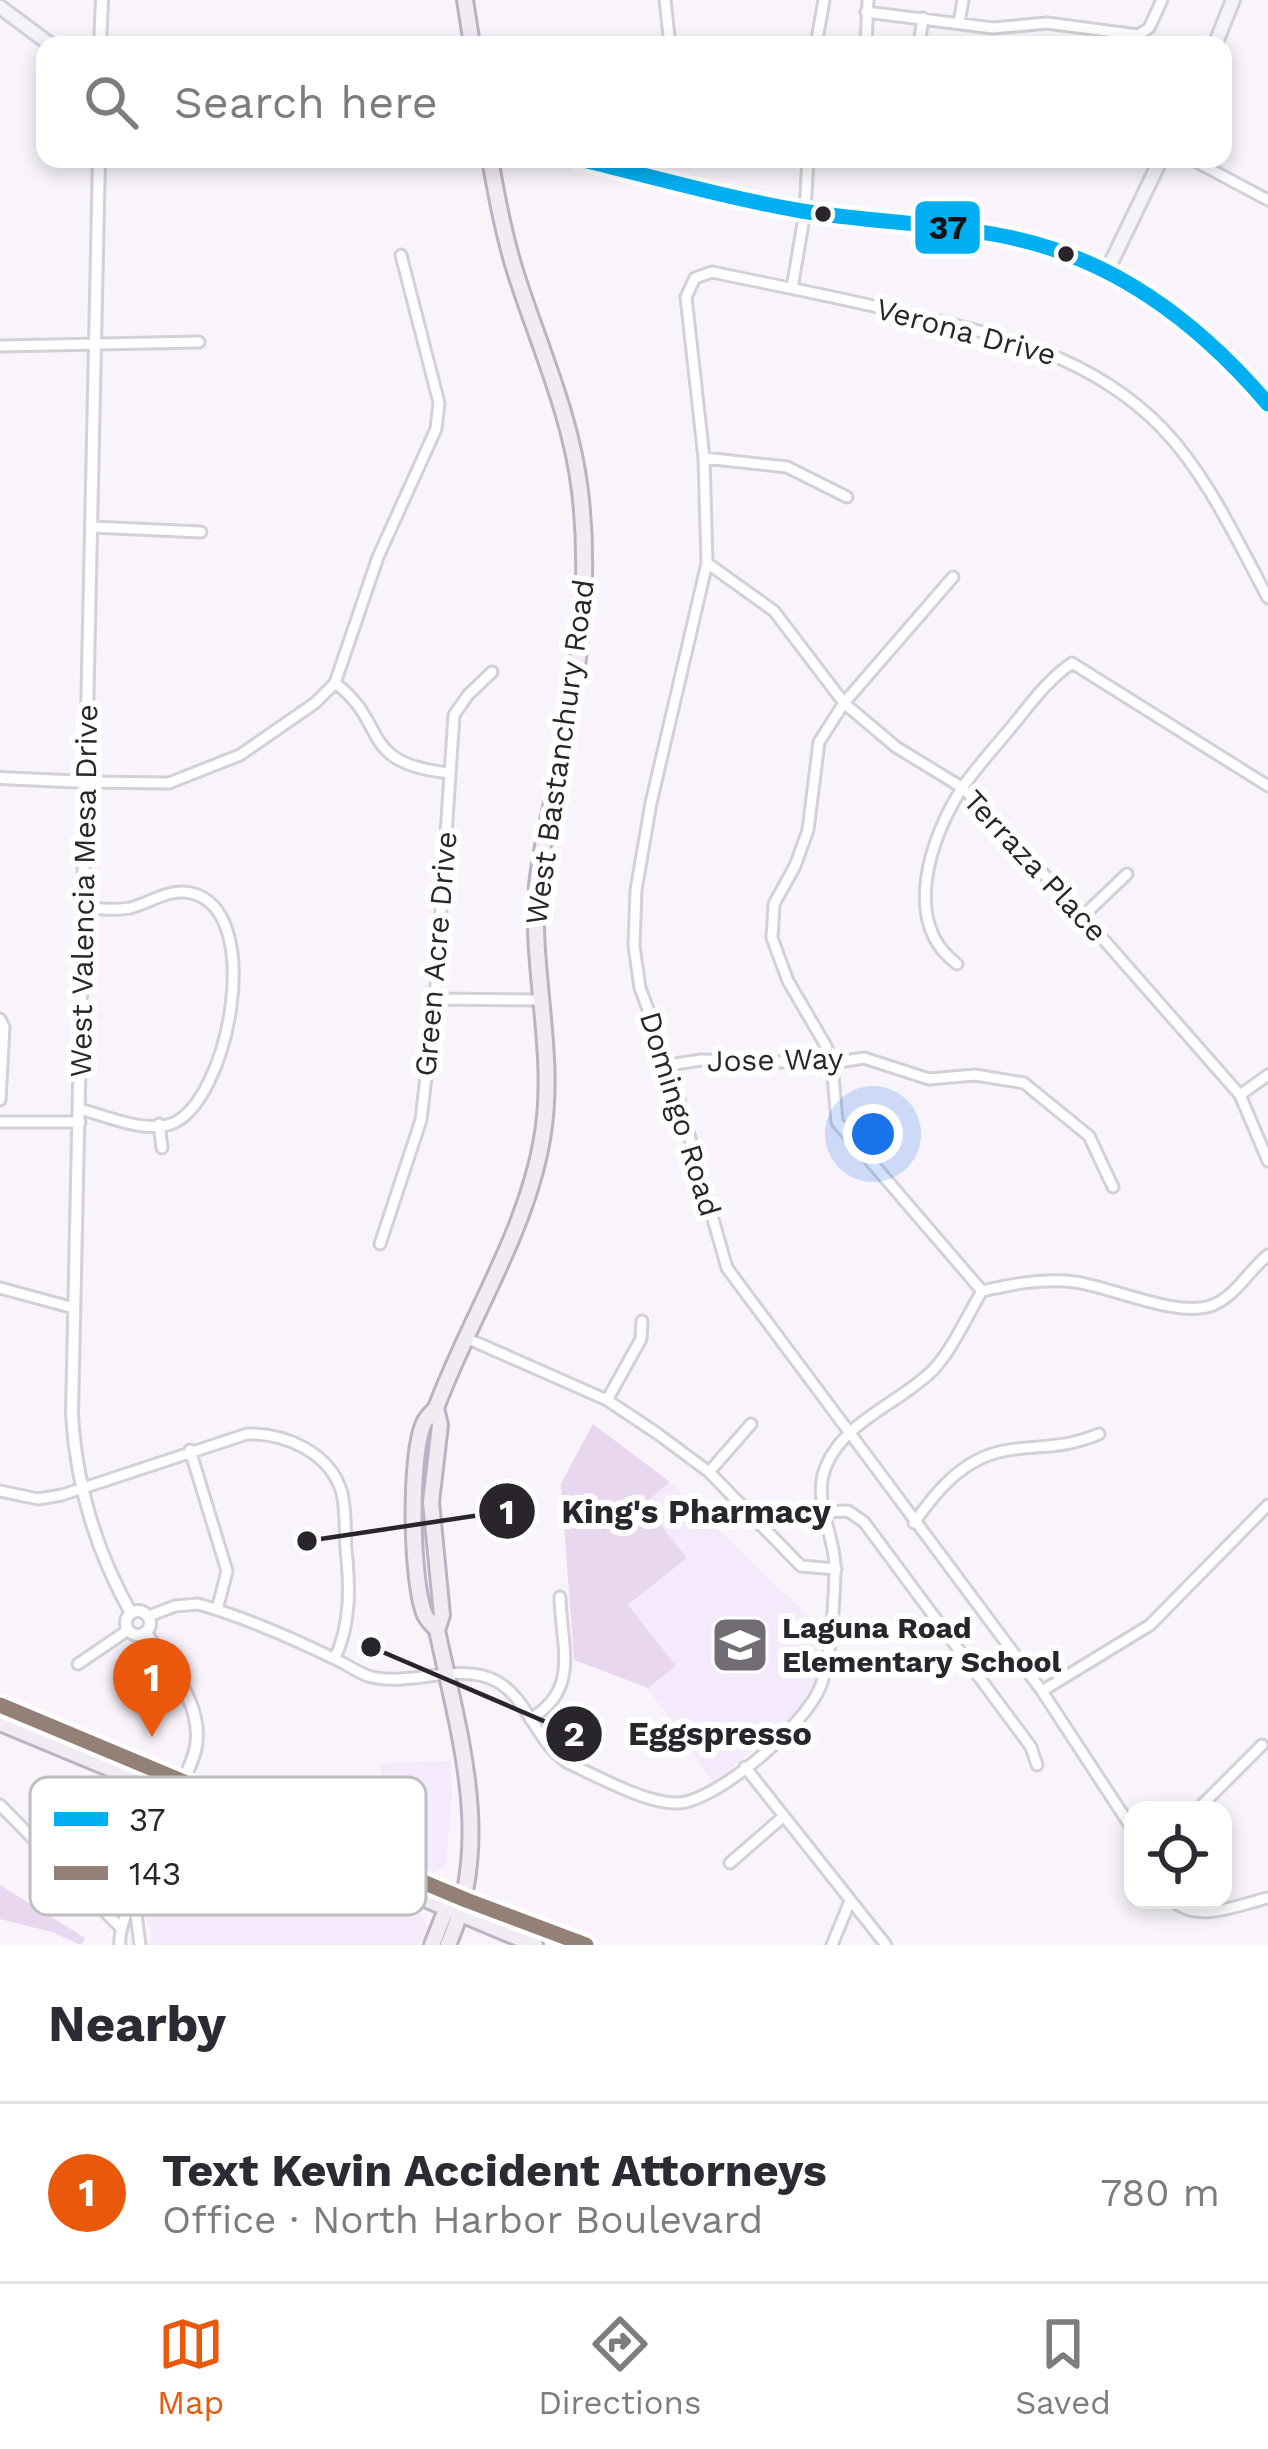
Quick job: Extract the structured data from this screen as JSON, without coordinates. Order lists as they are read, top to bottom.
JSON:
{
  "streets": {
    "main road": ["West Bastanchury Road"],
    "street": [
      "Verona Drive",
      "Terraza Place",
      "West Valencia Mesa Drive",
      "Green Acre Drive",
      "Jose Way",
      "Domingo Road"
    ]
  },
  "crossings": [
    ["Verona Drive", "Domingo Road"],
    ["Terraza Place", "Domingo Road"],
    ["Jose Way", "Domingo Road"]
  ],
  "places": {
    "other": ["King's Pharmacy", "Eggspresso"],
    "school or university": ["Laguna Road Elementary School"]
  },
  "lines": ["transit line 37", "transit line 143"],
  "legend": ["37", "143"],
  "page": {
    "search": "Search here",
    "pins": "1",
    "heading": "Nearby",
    "list": [
      {
        "mark": "1",
        "name": "Text Kevin Accident Attorneys",
        "note": "Office · North Harbor Boulevard",
        "value": "780 m"
      }
    ],
    "nav": ["Map", "Directions", "Saved"]
  }
}
